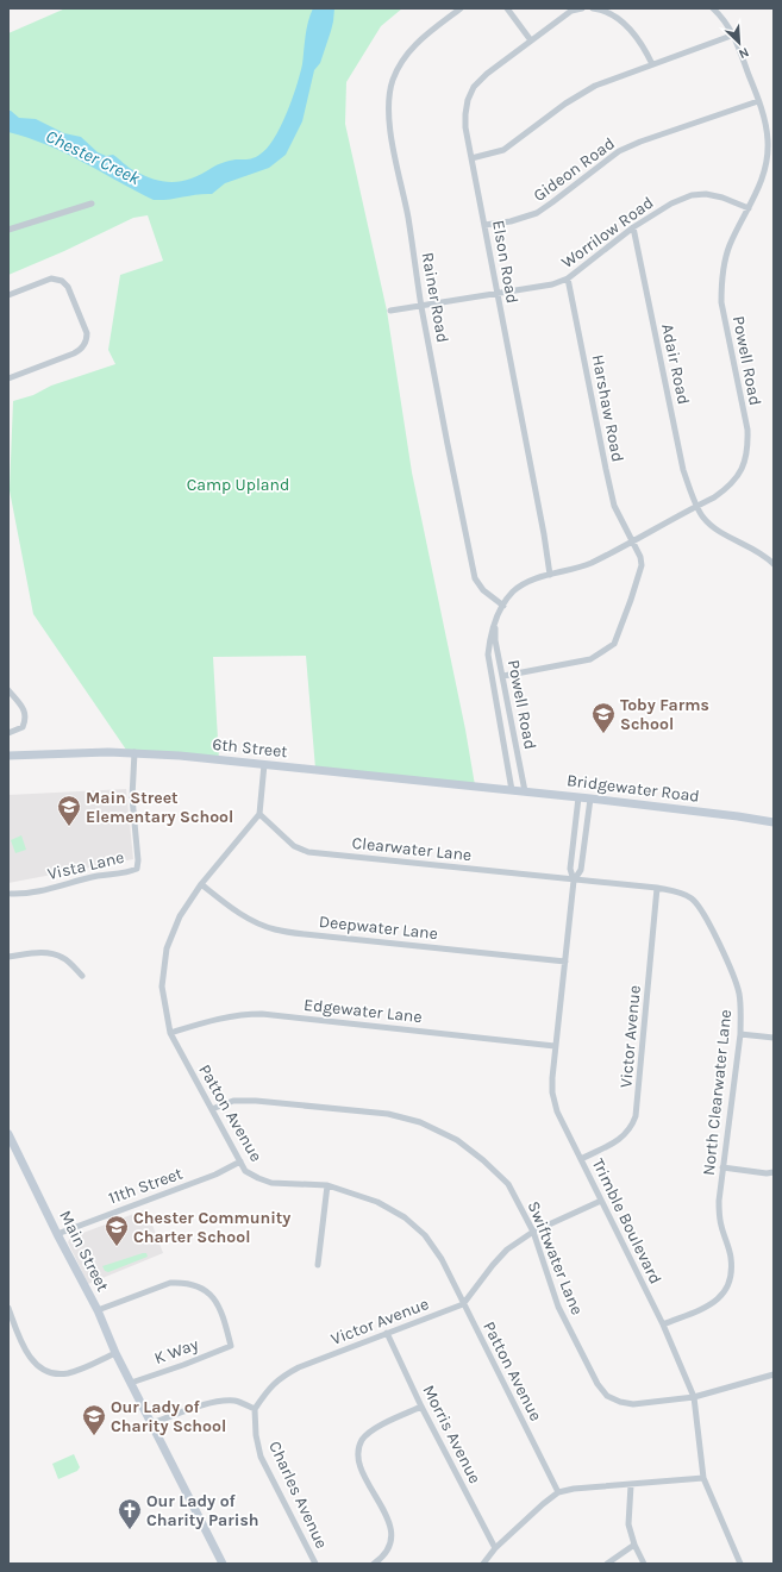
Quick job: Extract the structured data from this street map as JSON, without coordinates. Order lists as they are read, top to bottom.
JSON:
{
  "streets": {
    "street": [
      "Gideon Road",
      "Worrilow Road",
      "Elson Road",
      "Rainer Road",
      "Powell Road",
      "Adair Road",
      "Harshaw Road",
      "6th Street",
      "Bridgewater Road",
      "Clearwater Lane",
      "Vista Lane",
      "Deepwater Lane",
      "Edgewater Lane",
      "Victor Avenue",
      "North Clearwater Lane",
      "Patton Avenue",
      "11th Street",
      "Trimble Boulevard",
      "Main Street",
      "Swiftwater Lane",
      "K Way",
      "Morris Avenue",
      "Charles Avenue"
    ]
  },
  "crossings": [
    ["Gideon Road", "Elson Road"],
    ["Gideon Road", "Powell Road"],
    ["Worrilow Road", "Elson Road"],
    ["Worrilow Road", "Rainer Road"],
    ["Worrilow Road", "Powell Road"],
    ["Worrilow Road", "Adair Road"],
    ["Worrilow Road", "Harshaw Road"],
    ["Elson Road", "Powell Road"],
    ["Rainer Road", "Powell Road"],
    ["Powell Road", "Adair Road"],
    ["Powell Road", "Harshaw Road"],
    ["Powell Road", "Bridgewater Road"],
    ["6th Street", "Bridgewater Road"],
    ["6th Street", "Vista Lane"],
    ["Bridgewater Road", "Trimble Boulevard"],
    ["Clearwater Lane", "North Clearwater Lane"],
    ["Clearwater Lane", "Patton Avenue"],
    ["Clearwater Lane", "Trimble Boulevard"],
    ["Deepwater Lane", "Patton Avenue"],
    ["Deepwater Lane", "Trimble Boulevard"],
    ["Edgewater Lane", "Patton Avenue"],
    ["Edgewater Lane", "Trimble Boulevard"],
    ["Victor Avenue", "North Clearwater Lane"],
    ["Victor Avenue", "Patton Avenue"],
    ["Victor Avenue", "Trimble Boulevard"],
    ["Victor Avenue", "Swiftwater Lane"],
    ["Victor Avenue", "Morris Avenue"],
    ["Victor Avenue", "Charles Avenue"],
    ["North Clearwater Lane", "Trimble Boulevard"],
    ["Patton Avenue", "11th Street"],
    ["Patton Avenue", "Swiftwater Lane"],
    ["11th Street", "Main Street"],
    ["Trimble Boulevard", "Swiftwater Lane"],
    ["Main Street", "K Way"]
  ],
  "water": ["Chester Creek"],
  "parks": ["Camp Upland"],
  "places": {
    "school or university": [
      "Toby Farms School",
      "Main Street Elementary School",
      "Chester Community Charter School",
      "Our Lady of Charity School"
    ],
    "church": ["Our Lady of Charity Parish"]
  },
  "north": "bottom right"
}
